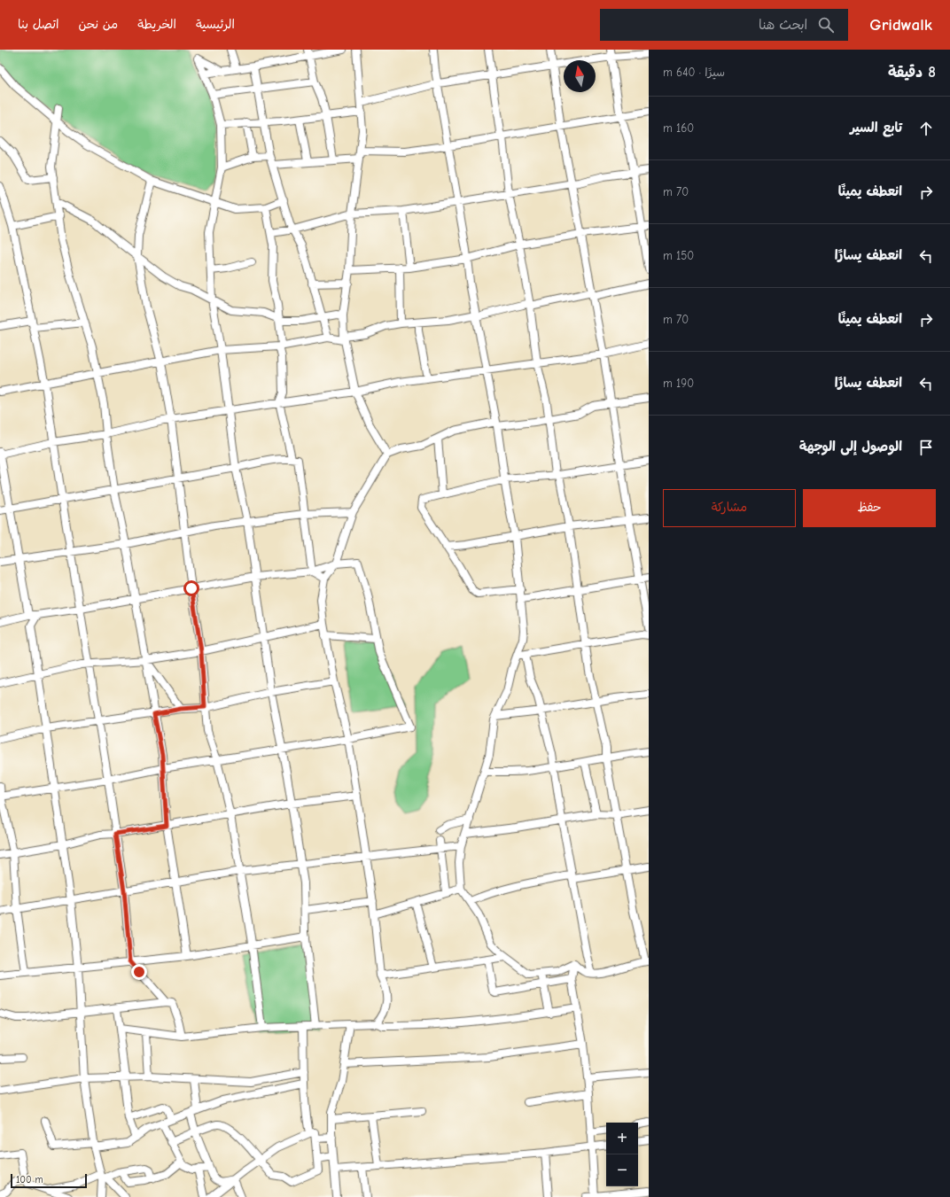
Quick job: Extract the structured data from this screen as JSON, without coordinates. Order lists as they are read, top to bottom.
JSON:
{
  "scale_bar": "100 m",
  "north": "top",
  "page": {
    "header": "Gridwalk",
    "search": "ابحث هنا",
    "nav": [
      "الرئيسية",
      "الخريطة",
      "من نحن",
      "اتصل بنا"
    ],
    "heading": ["8 دقيقة", "سيرًا · 640 m"],
    "list": [
      ["تابع السير", "160 m"],
      ["انعطف يمينًا", "70 m"],
      ["انعطف يسارًا", "150 m"],
      ["انعطف يمينًا", "70 m"],
      ["انعطف يسارًا", "190 m"],
      "الوصول إلى الوجهة"
    ],
    "buttons": ["حفظ", "مشاركة"],
    "map_buttons": ["+", "−"],
    "scale": "100 m"
  }
}
